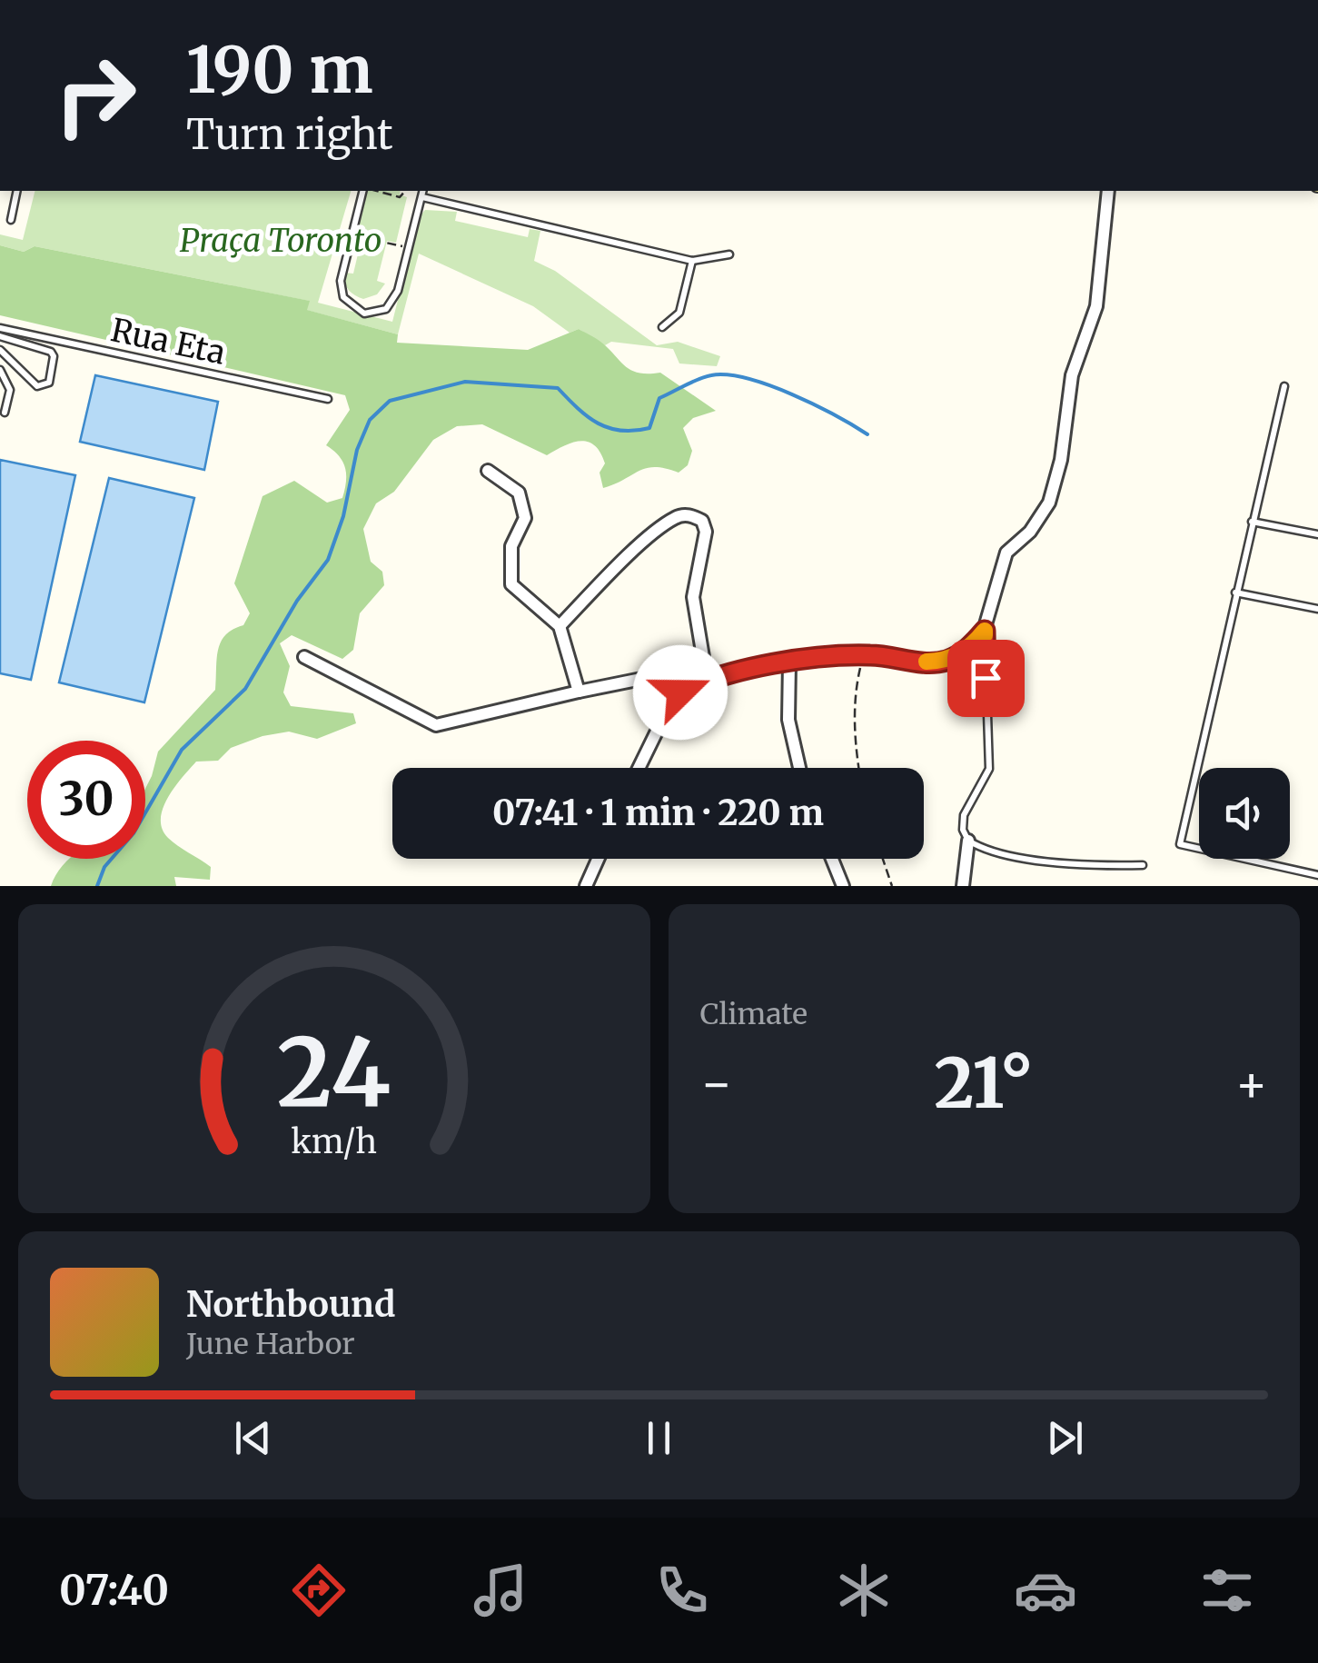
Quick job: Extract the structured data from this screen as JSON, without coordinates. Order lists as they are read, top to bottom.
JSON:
{
  "streets": {
    "lane": ["Rua Eta"]
  },
  "parks": ["Praça Toronto"],
  "page": {
    "turn": ["190 m", "Turn right"],
    "limit": "30",
    "trip": "07:41 · 1 min · 220 m",
    "tile": "Climate",
    "heat": ["−", "21°", "+"],
    "song": ["Northbound", "June Harbor"],
    "tabs": "07:40",
    "gauge": ["24", "km/h"]
  }
}
